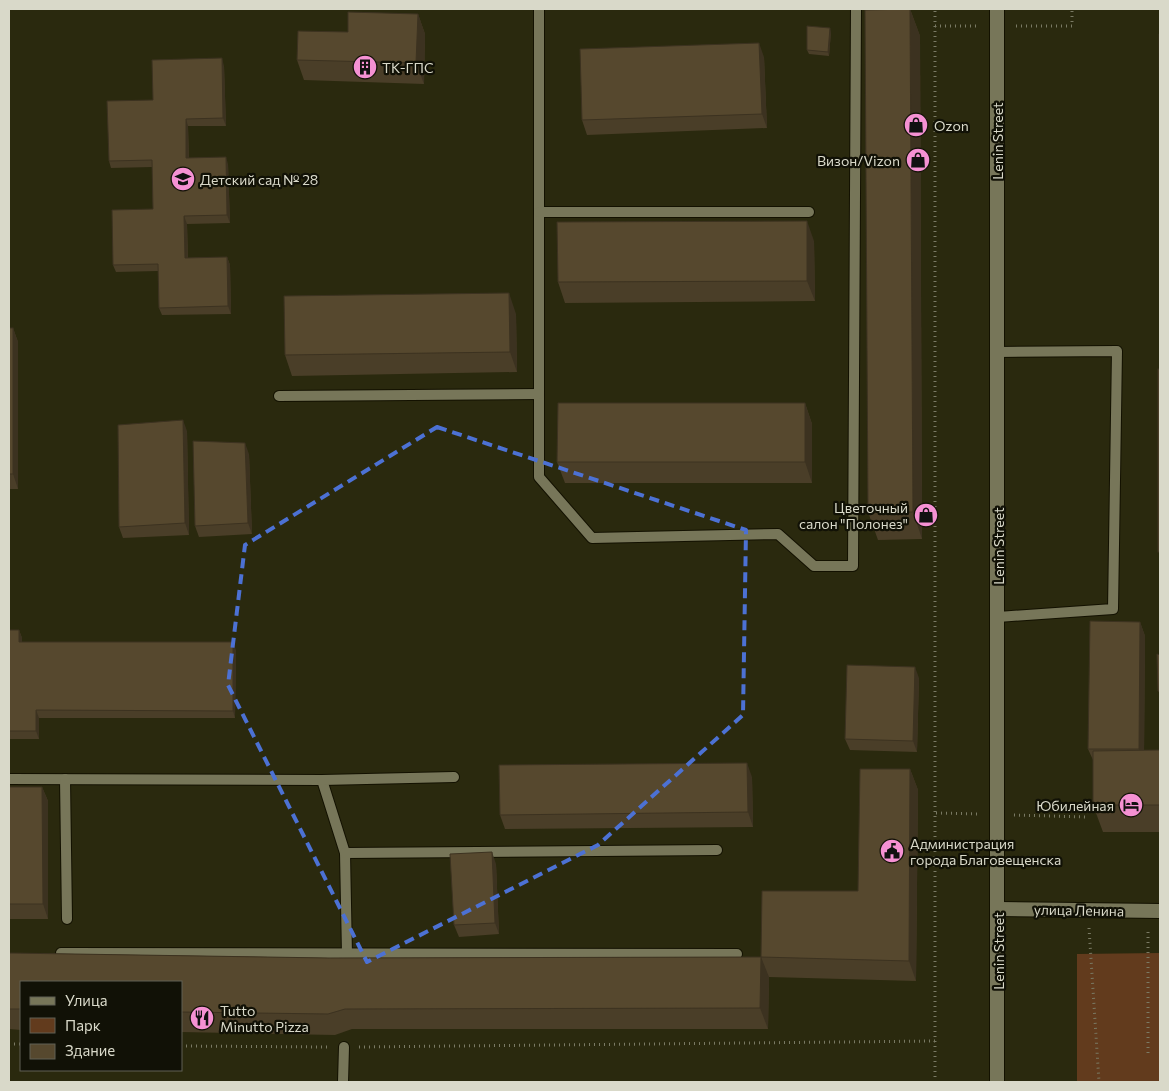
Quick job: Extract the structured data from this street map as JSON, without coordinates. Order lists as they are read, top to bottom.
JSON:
{
  "streets": {
    "main road": ["Lenin Street", "улица Ленина"]
  },
  "crossings": [
    ["Lenin Street", "улица Ленина"]
  ],
  "places": {
    "building": ["ТК-ГПС"],
    "shop": ["Ozon", "Визон/Vizon", "Цветочный салон \"Полонез\""],
    "school or university": ["Детский сад № 28"],
    "hotel": ["Юбилейная"],
    "public building": ["Администрация города Благовещенска"],
    "restaurant": ["Tutto Minutto Pizza"]
  },
  "legend": ["Улица", "Парк", "Здание"]
}
